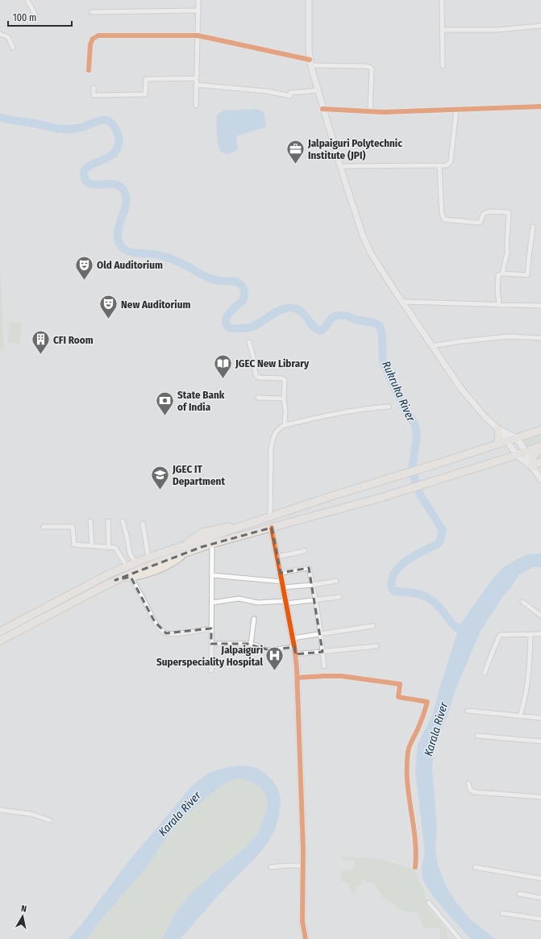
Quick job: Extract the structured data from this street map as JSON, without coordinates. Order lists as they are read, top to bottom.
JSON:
{
  "water": ["Rukruka River", "Karala River"],
  "places": {
    "office": ["Jalpaiguri Polytechnic Institute (JPI)"],
    "theatre": ["Old Auditorium", "New Auditorium"],
    "building": ["CFI Room"],
    "library": ["JGEC New Library"],
    "bank": ["State Bank of India"],
    "school or university": ["JGEC IT Department"],
    "hospital": ["Jalpaiguri Superspeciality Hospital"]
  },
  "scale_bar": "100 m",
  "north": "top"
}
